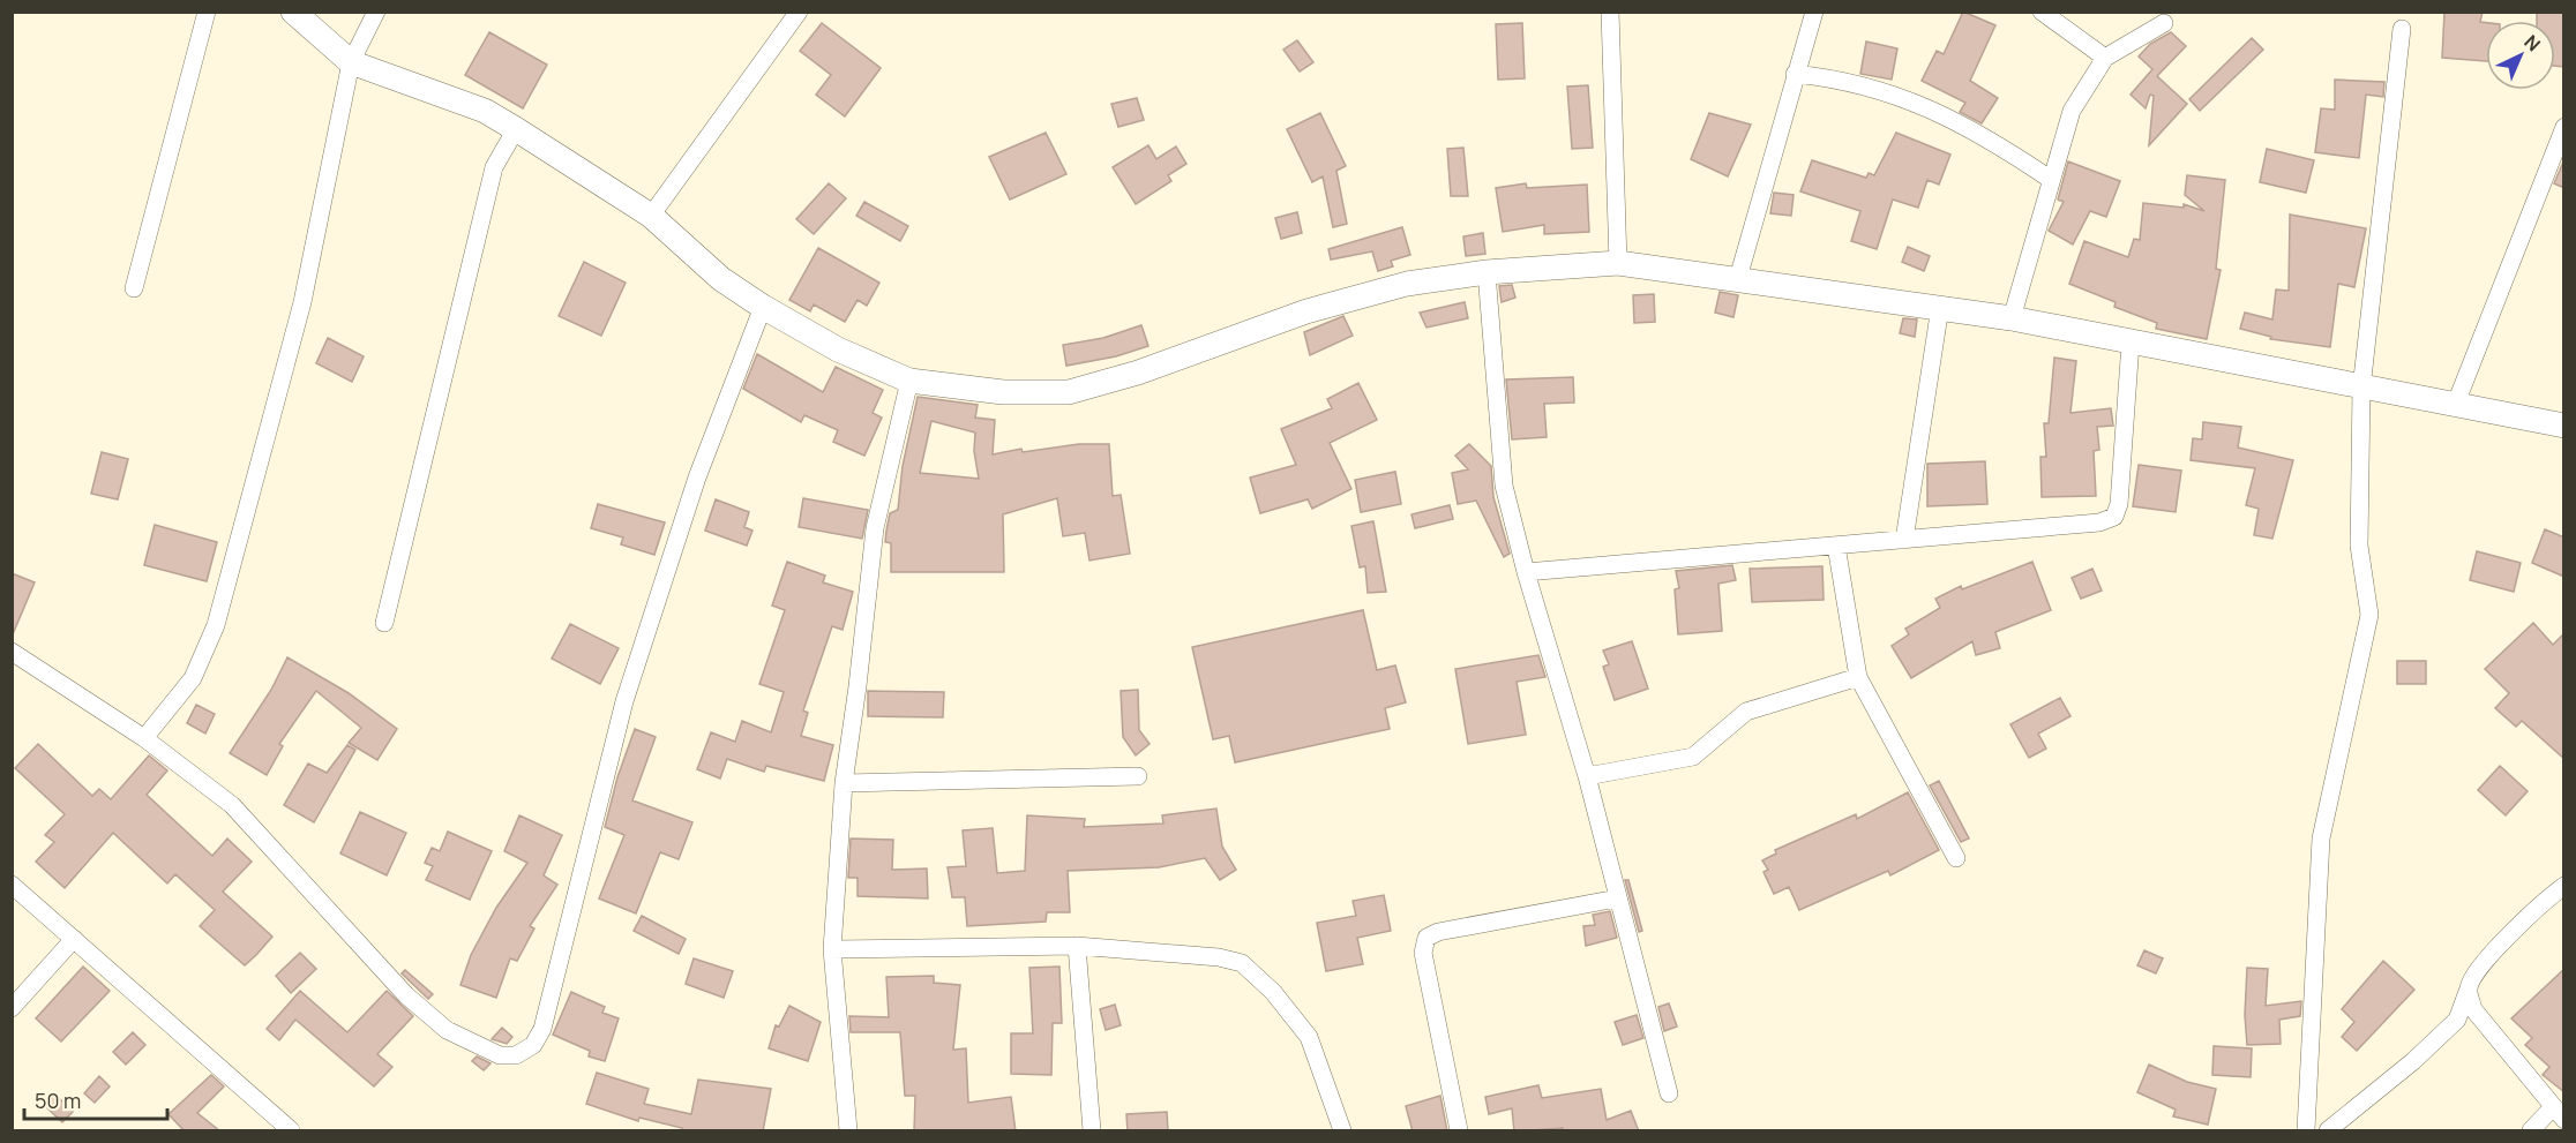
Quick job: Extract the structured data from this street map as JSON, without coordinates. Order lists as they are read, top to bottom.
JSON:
{
  "scale_bar": "50 m",
  "north": "top right"
}
